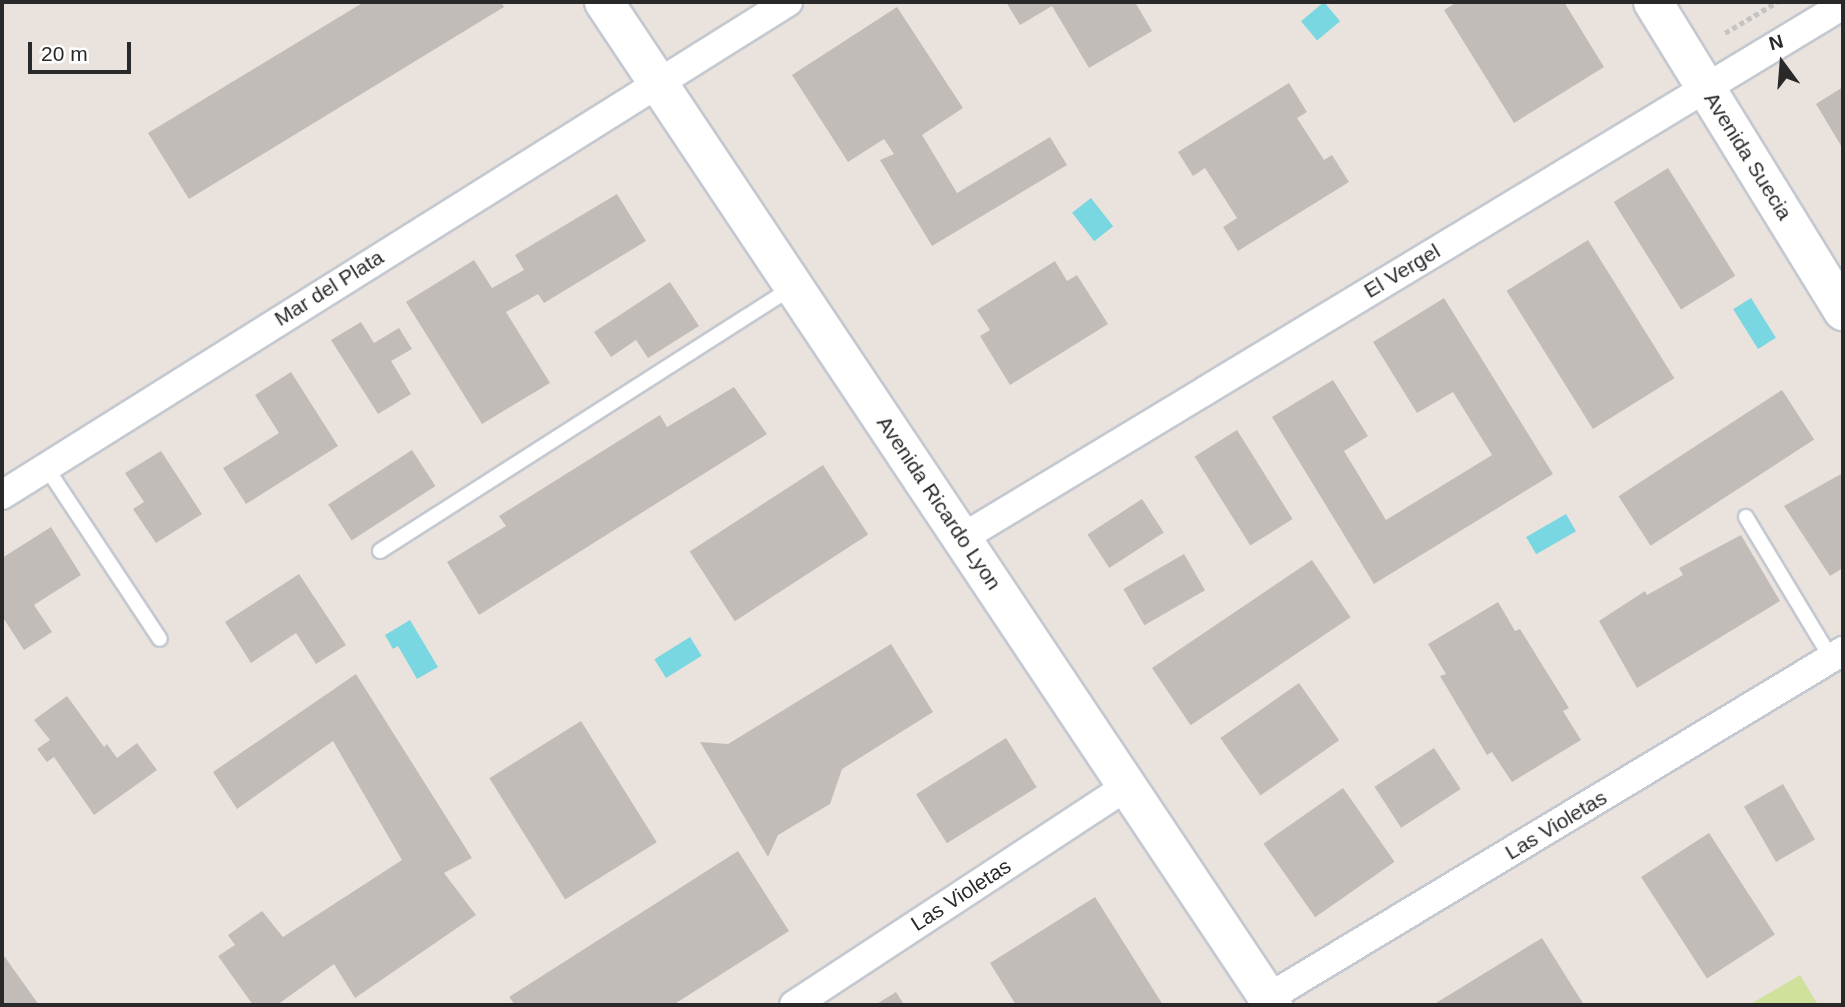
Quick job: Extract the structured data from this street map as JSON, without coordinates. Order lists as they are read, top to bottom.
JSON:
{
  "streets": {
    "street": [
      "Avenida Suecia",
      "El Vergel",
      "Mar del Plata",
      "Avenida Ricardo Lyon",
      "Las Violetas"
    ]
  },
  "crossings": [
    ["Avenida Suecia", "El Vergel"],
    ["El Vergel", "Avenida Ricardo Lyon"],
    ["Mar del Plata", "Avenida Ricardo Lyon"],
    ["Avenida Ricardo Lyon", "Las Violetas"]
  ],
  "scale_bar": "20 m",
  "north": "top"
}
